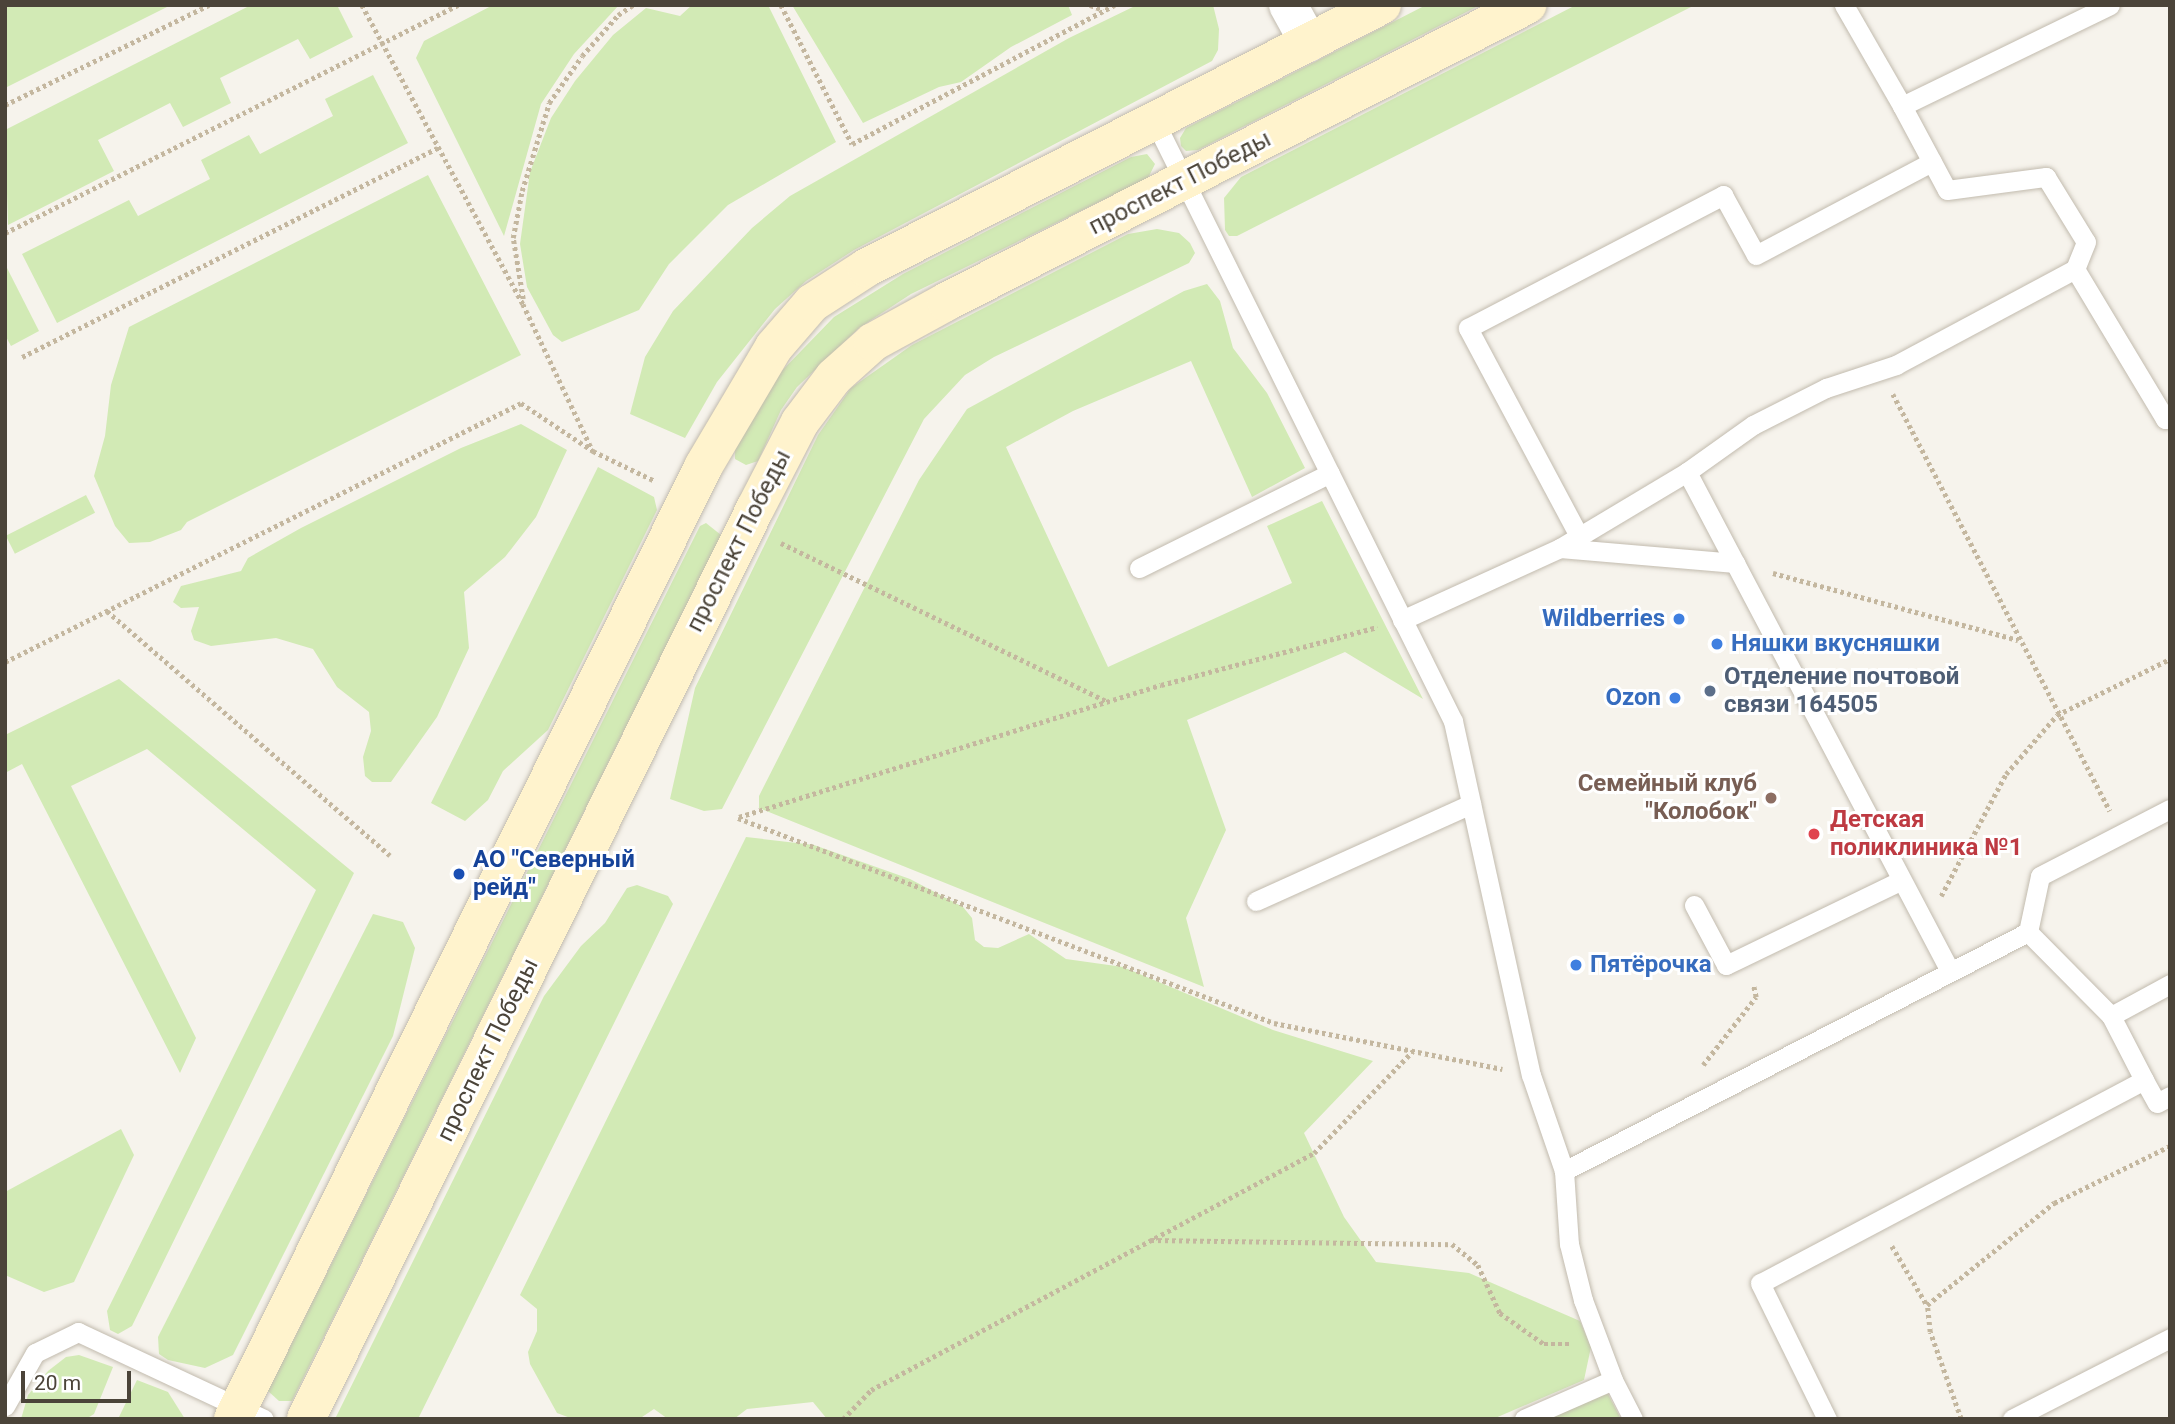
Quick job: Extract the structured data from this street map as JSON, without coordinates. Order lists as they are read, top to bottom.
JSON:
{
  "streets": {
    "main road": ["проспект Победы"]
  },
  "places": [
    "Wildberries",
    "Няшки вкусняшки",
    "Отделение почтовой связи 164505",
    "Ozon",
    "Семейный клуб \"Колобок\"",
    "Детская поликлиника №1",
    "АО \"Северный рейд\"",
    "Пятёрочка"
  ],
  "scale_bar": "20 m"
}
